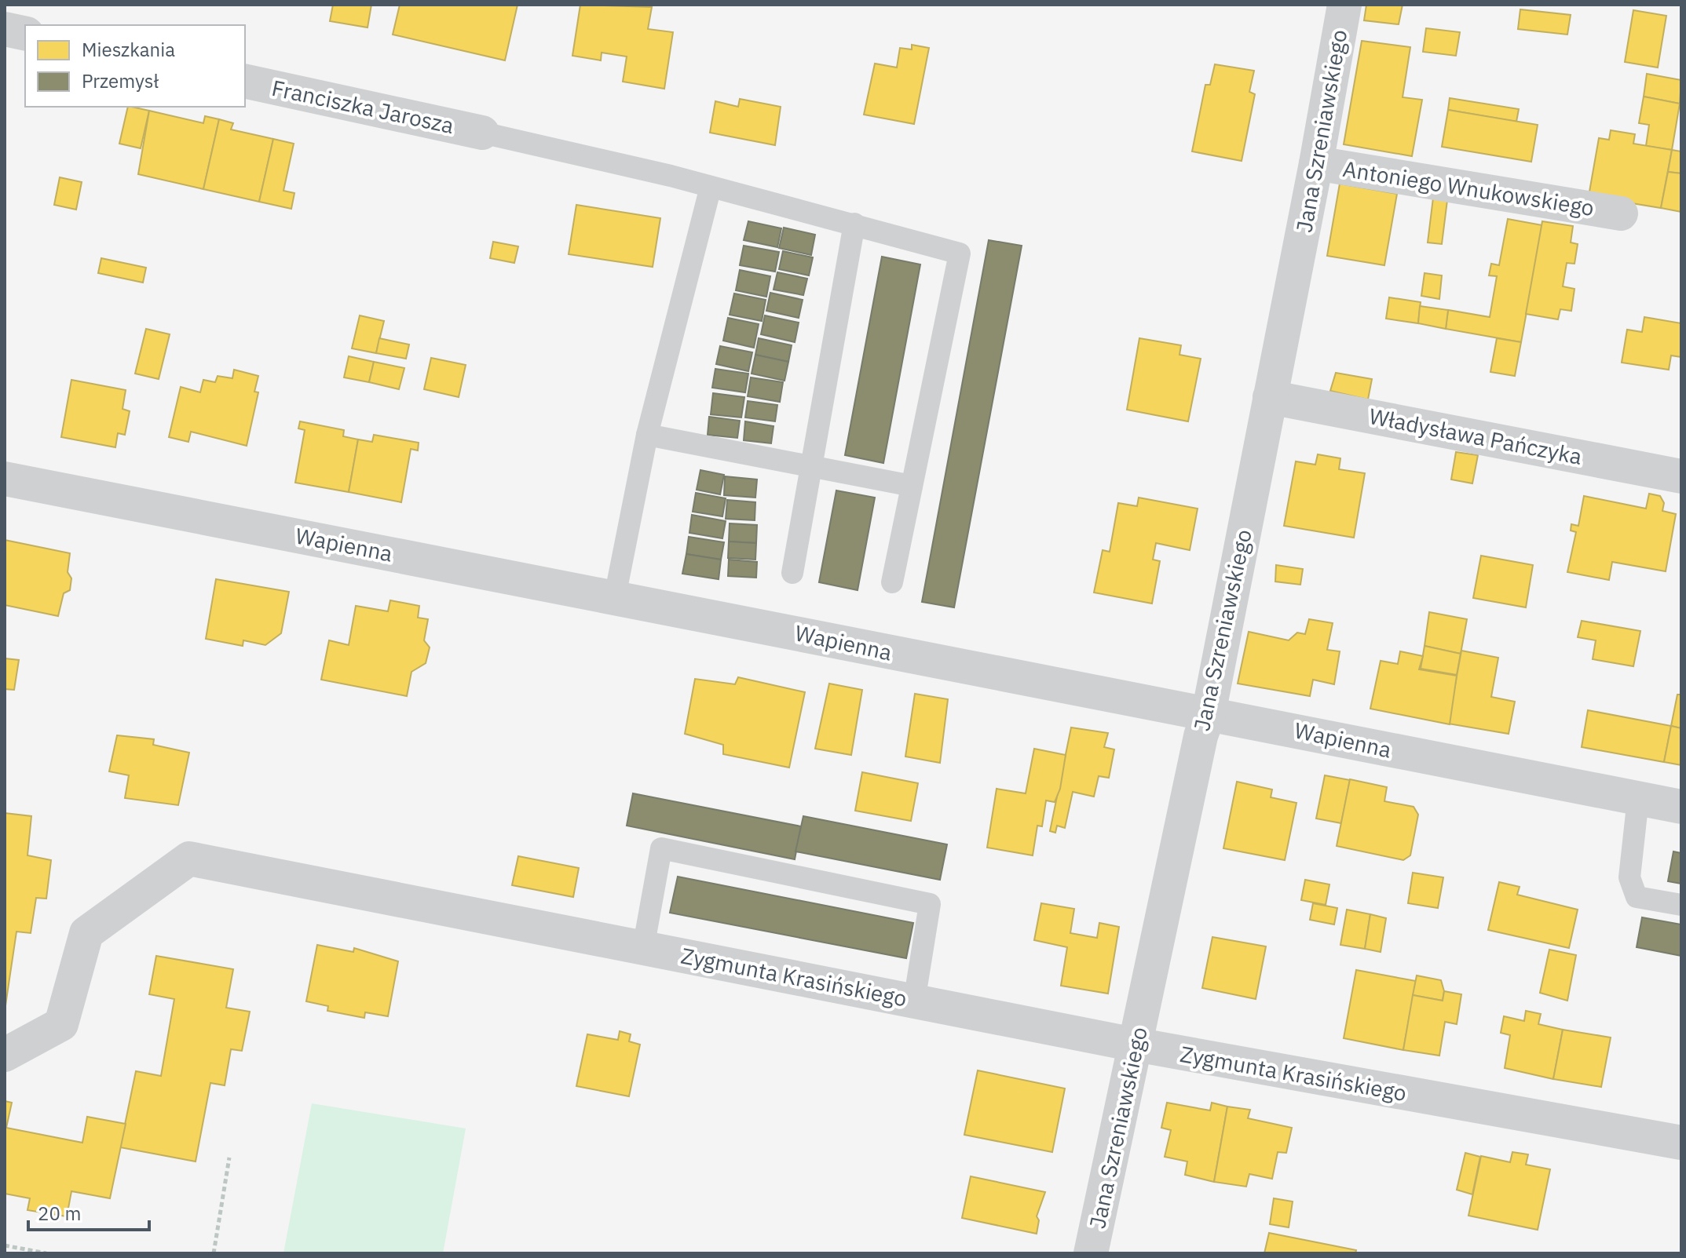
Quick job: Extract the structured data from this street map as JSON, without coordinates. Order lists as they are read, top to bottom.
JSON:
{
  "streets": {
    "street": [
      "Franciszka Jarosza",
      "Jana Szreniawskiego",
      "Antoniego Wnukowskiego",
      "Władysława Pańczyka",
      "Wapienna",
      "Zygmunta Krasińskiego"
    ]
  },
  "crossings": [
    ["Jana Szreniawskiego", "Antoniego Wnukowskiego"],
    ["Jana Szreniawskiego", "Władysława Pańczyka"],
    ["Jana Szreniawskiego", "Wapienna"],
    ["Jana Szreniawskiego", "Zygmunta Krasińskiego"]
  ],
  "legend": ["Mieszkania", "Przemysł"],
  "scale_bar": "20 m"
}
